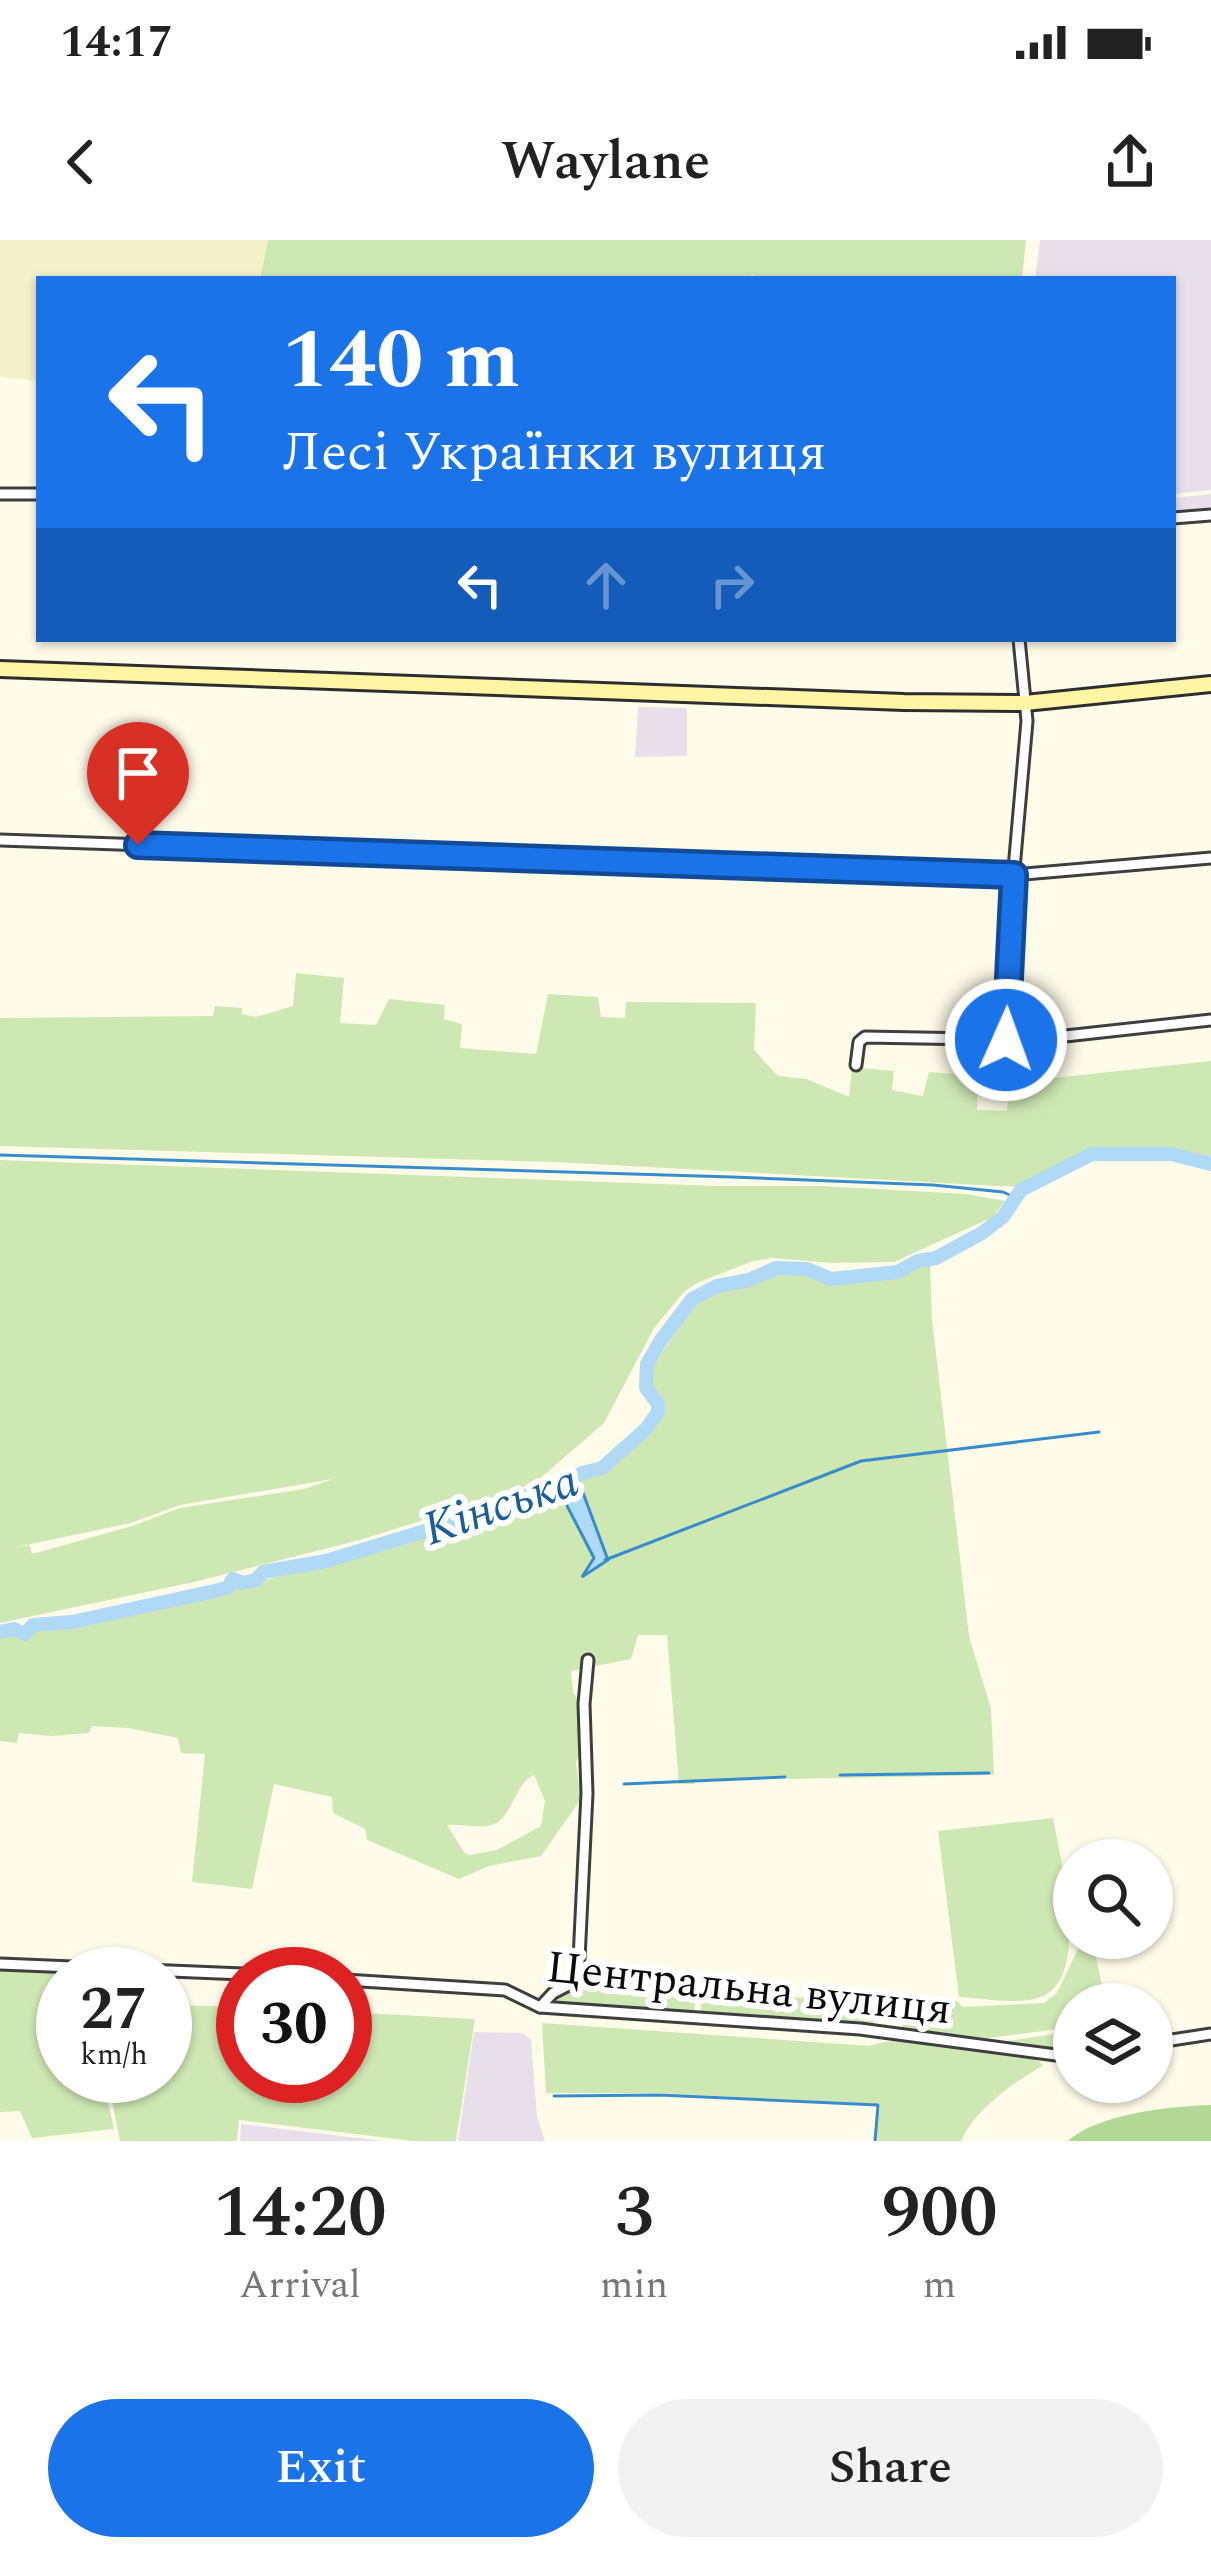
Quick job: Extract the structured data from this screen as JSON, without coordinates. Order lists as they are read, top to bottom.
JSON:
{
  "streets": {
    "street": ["Центральна вулиця"]
  },
  "water": ["Кінська"],
  "page": {
    "status": "14:17",
    "header": "Waylane",
    "turn": ["140 m", "Лесі Українки вулиця"],
    "speed": "27 km/h",
    "limit": "30",
    "eta": [
      "14:20",
      "Arrival",
      "3",
      "min",
      "900",
      "m"
    ],
    "buttons": ["Exit", "Share"]
  }
}
